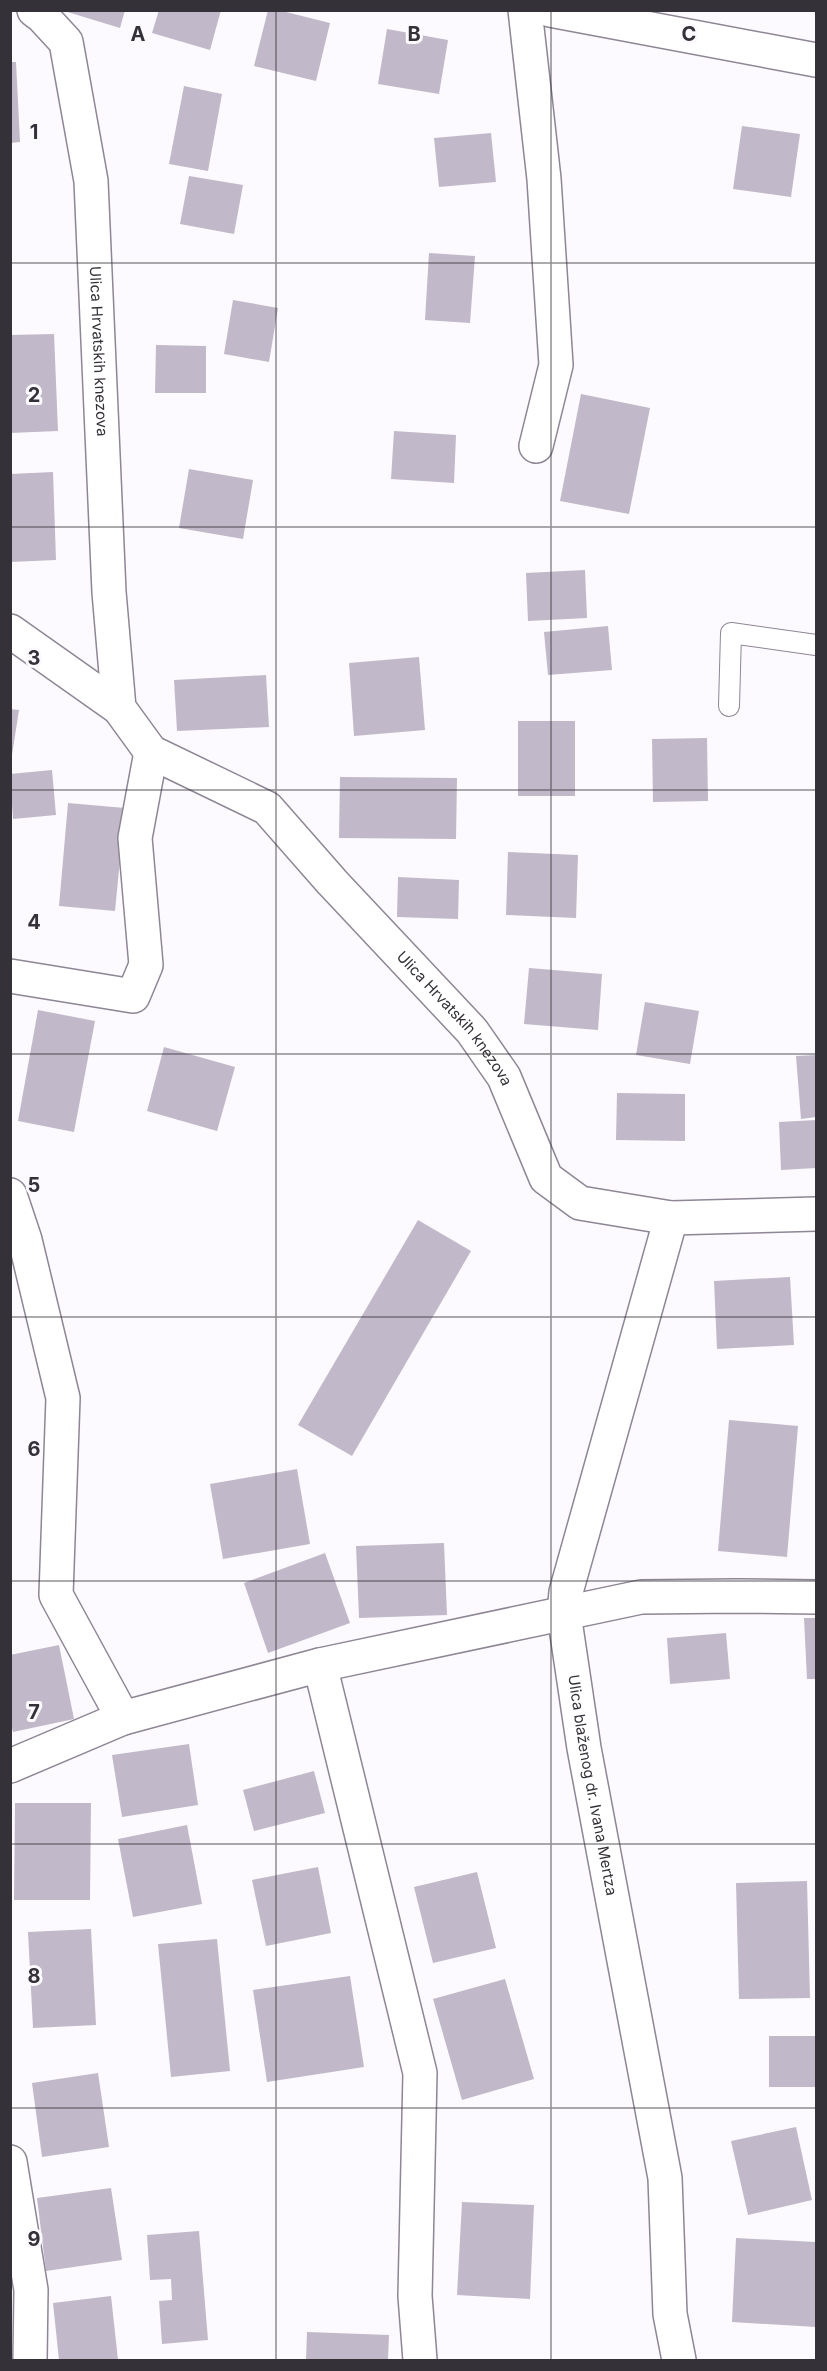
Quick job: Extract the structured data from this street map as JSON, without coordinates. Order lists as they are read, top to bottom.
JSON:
{
  "streets": {
    "street": ["Ulica Hrvatskih knezova", "Ulica blaženog dr. Ivana Mertza"]
  },
  "crossings": [
    ["Ulica Hrvatskih knezova", "Ulica blaženog dr. Ivana Mertza"]
  ],
  "grid": {
    "columns": ["A", "B", "C"],
    "rows": [
      "1",
      "2",
      "3",
      "4",
      "5",
      "6",
      "7",
      "8",
      "9"
    ]
  }
}
